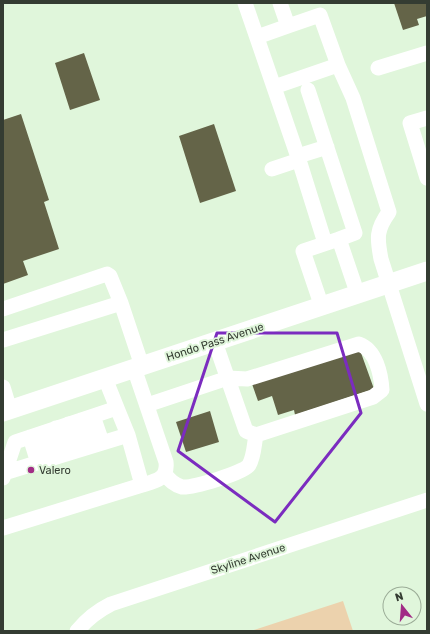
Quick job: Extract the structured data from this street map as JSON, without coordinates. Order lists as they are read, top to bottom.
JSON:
{
  "streets": {
    "main road": ["Hondo Pass Avenue"],
    "street": ["Skyline Avenue"]
  },
  "places": ["Valero"],
  "north": "top"
}
